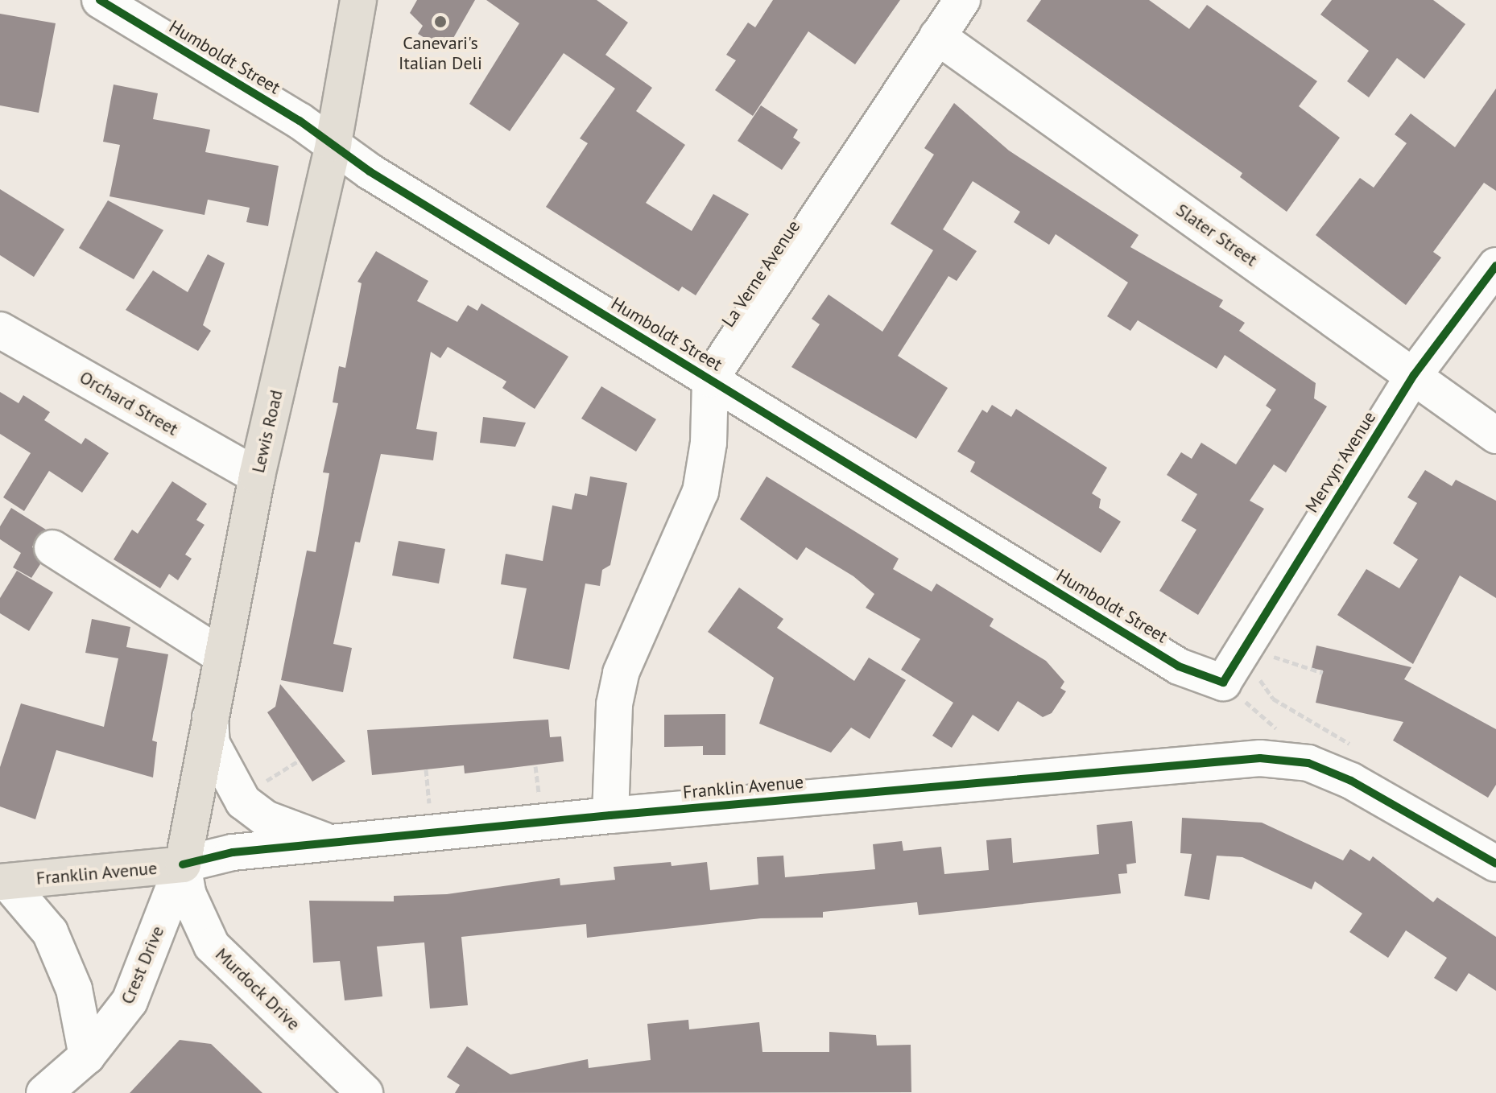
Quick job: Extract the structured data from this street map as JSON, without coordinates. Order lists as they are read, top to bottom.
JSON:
{
  "streets": {
    "main road": ["Lewis Road", "Franklin Avenue"],
    "street": [
      "Humboldt Street",
      "Slater Street",
      "La Verne Avenue",
      "Orchard Street",
      "Mervyn Avenue",
      "Crest Drive",
      "Murdock Drive"
    ]
  },
  "crossings": [
    ["Humboldt Street", "La Verne Avenue"],
    ["Humboldt Street", "Lewis Road"],
    ["Humboldt Street", "Mervyn Avenue"],
    ["Slater Street", "La Verne Avenue"],
    ["Slater Street", "Mervyn Avenue"],
    ["Orchard Street", "Lewis Road"],
    ["Lewis Road", "Franklin Avenue"],
    ["Lewis Road", "Crest Drive"],
    ["Lewis Road", "Murdock Drive"],
    ["Franklin Avenue", "Crest Drive"],
    ["Franklin Avenue", "Murdock Drive"],
    ["Crest Drive", "Murdock Drive"]
  ],
  "places": ["Canevari's Italian Deli"]
}
